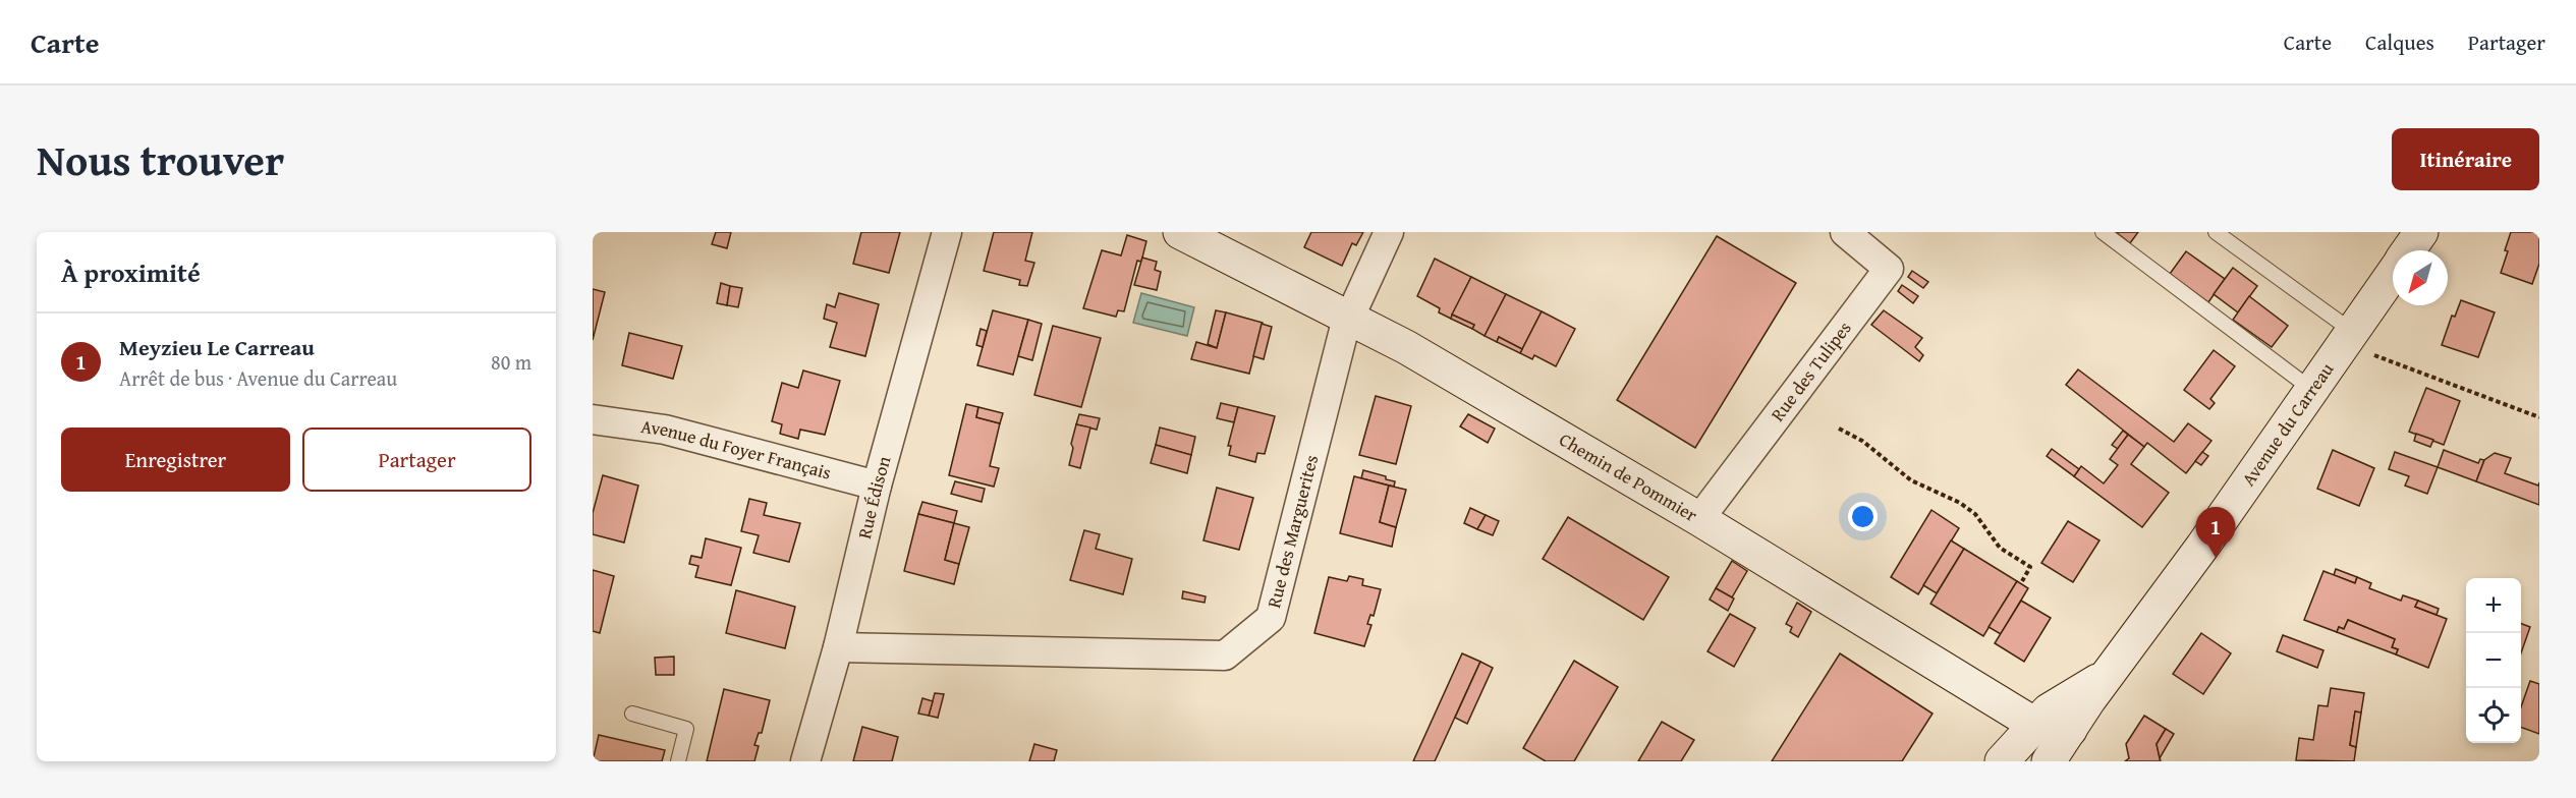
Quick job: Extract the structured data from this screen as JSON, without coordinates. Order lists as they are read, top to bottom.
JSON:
{
  "streets": {
    "street": [
      "Rue des Tulipes",
      "Avenue du Carreau",
      "Avenue du Foyer Français",
      "Chemin de Pommier",
      "Rue Édison",
      "Rue des Marguerites"
    ]
  },
  "crossings": [
    ["Rue des Tulipes", "Chemin de Pommier"],
    ["Avenue du Carreau", "Chemin de Pommier"],
    ["Avenue du Foyer Français", "Rue Édison"],
    ["Chemin de Pommier", "Rue des Marguerites"],
    ["Rue Édison", "Rue des Marguerites"]
  ],
  "north": "bottom left",
  "page": {
    "header": "Carte",
    "nav": ["Carte", "Calques", "Partager"],
    "title": "Nous trouver",
    "buttons": [
      "Itinéraire",
      ["Enregistrer", "Partager"]
    ],
    "heading": "À proximité",
    "list": [
      {
        "mark": "1",
        "name": "Meyzieu Le Carreau",
        "note": "Arrêt de bus · Avenue du Carreau",
        "value": "80 m"
      }
    ],
    "pins": "1",
    "map_buttons": ["+", "−"]
  }
}
